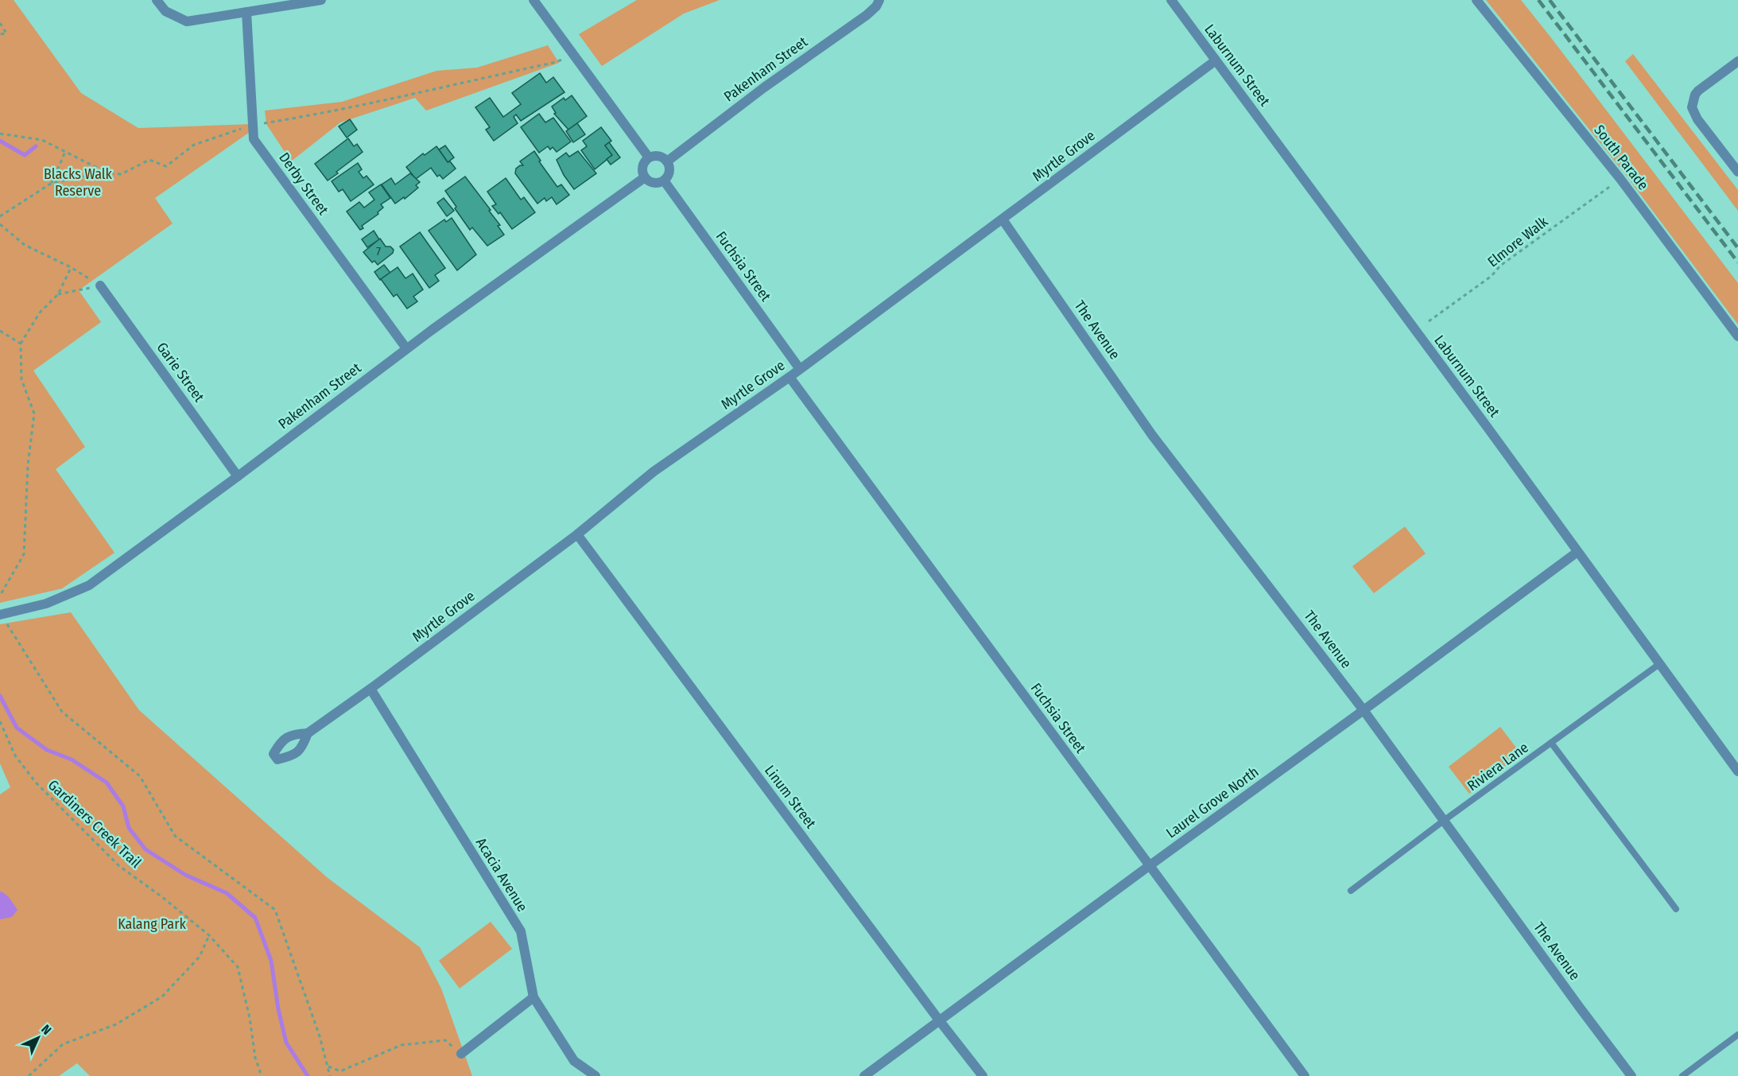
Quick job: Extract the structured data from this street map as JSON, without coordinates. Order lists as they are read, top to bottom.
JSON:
{
  "streets": {
    "street": [
      "Laburnum Street",
      "Pakenham Street",
      "Myrtle Grove",
      "South Parade",
      "Derby Street",
      "Fuchsia Street",
      "The Avenue",
      "Garie Street",
      "Linum Street",
      "Laurel Grove North",
      "Acacia Avenue"
    ],
    "lane": ["Riviera Lane"],
    "path": ["Elmore Walk", "Gardiners Creek Trail"]
  },
  "crossings": [
    ["Laburnum Street", "Myrtle Grove"],
    ["Laburnum Street", "Riviera Lane"],
    ["Laburnum Street", "Laurel Grove North"],
    ["Pakenham Street", "Derby Street"],
    ["Pakenham Street", "Fuchsia Street"],
    ["Pakenham Street", "Garie Street"],
    ["Myrtle Grove", "Fuchsia Street"],
    ["Myrtle Grove", "The Avenue"],
    ["Myrtle Grove", "Linum Street"],
    ["Myrtle Grove", "Acacia Avenue"],
    ["South Parade", "Elmore Walk"],
    ["Fuchsia Street", "Laurel Grove North"],
    ["The Avenue", "Riviera Lane"],
    ["The Avenue", "Laurel Grove North"],
    ["Linum Street", "Laurel Grove North"]
  ],
  "parks": ["Blacks Walk Reserve", "Kalang Park"],
  "house_numbers": ["7"],
  "north": "top right"
}
